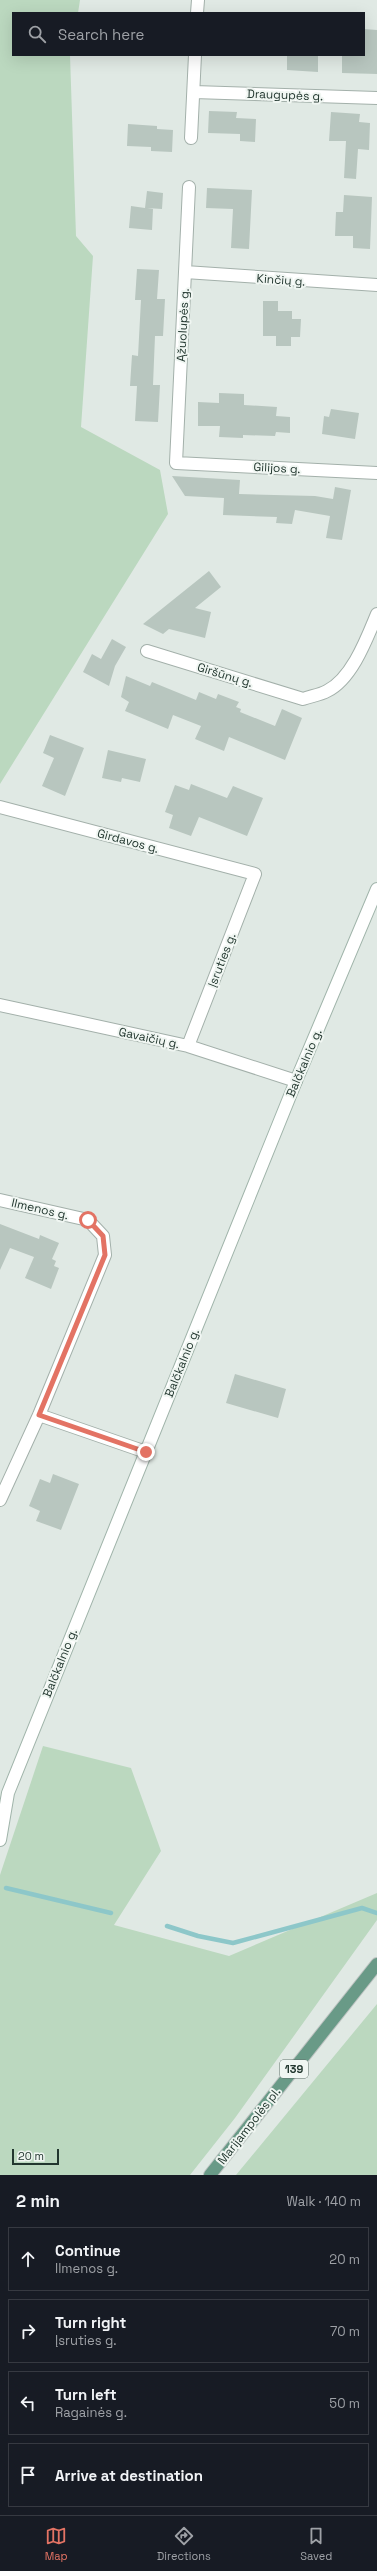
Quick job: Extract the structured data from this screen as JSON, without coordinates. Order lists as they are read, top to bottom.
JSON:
{
  "streets": {
    "main road": ["139", "Marijampolės pl."],
    "street": [
      "Draugupės g.",
      "Kinčių g.",
      "Ąžuolupės g.",
      "Gilijos g.",
      "Giršūnų g.",
      "Girdavos g.",
      "Įsruties g.",
      "Gavaičių g.",
      "Balčkalnio g.",
      "Ilmenos g."
    ]
  },
  "crossings": [
    ["Kinčių g.", "Ąžuolupės g."],
    ["Ąžuolupės g.", "Gilijos g."],
    ["Girdavos g.", "Įsruties g."],
    ["Įsruties g.", "Gavaičių g."],
    ["Gavaičių g.", "Balčkalnio g."]
  ],
  "scale_bar": "20 m",
  "page": {
    "search": "Search here",
    "scale": "20 m",
    "heading": ["2 min", "Walk · 140 m"],
    "list": [
      ["Continue", "Ilmenos g.", "20 m"],
      ["Turn right", "Įsruties g.", "70 m"],
      ["Turn left", "Ragainės g.", "50 m"],
      "Arrive at destination"
    ],
    "nav": ["Map", "Directions", "Saved"]
  }
}
